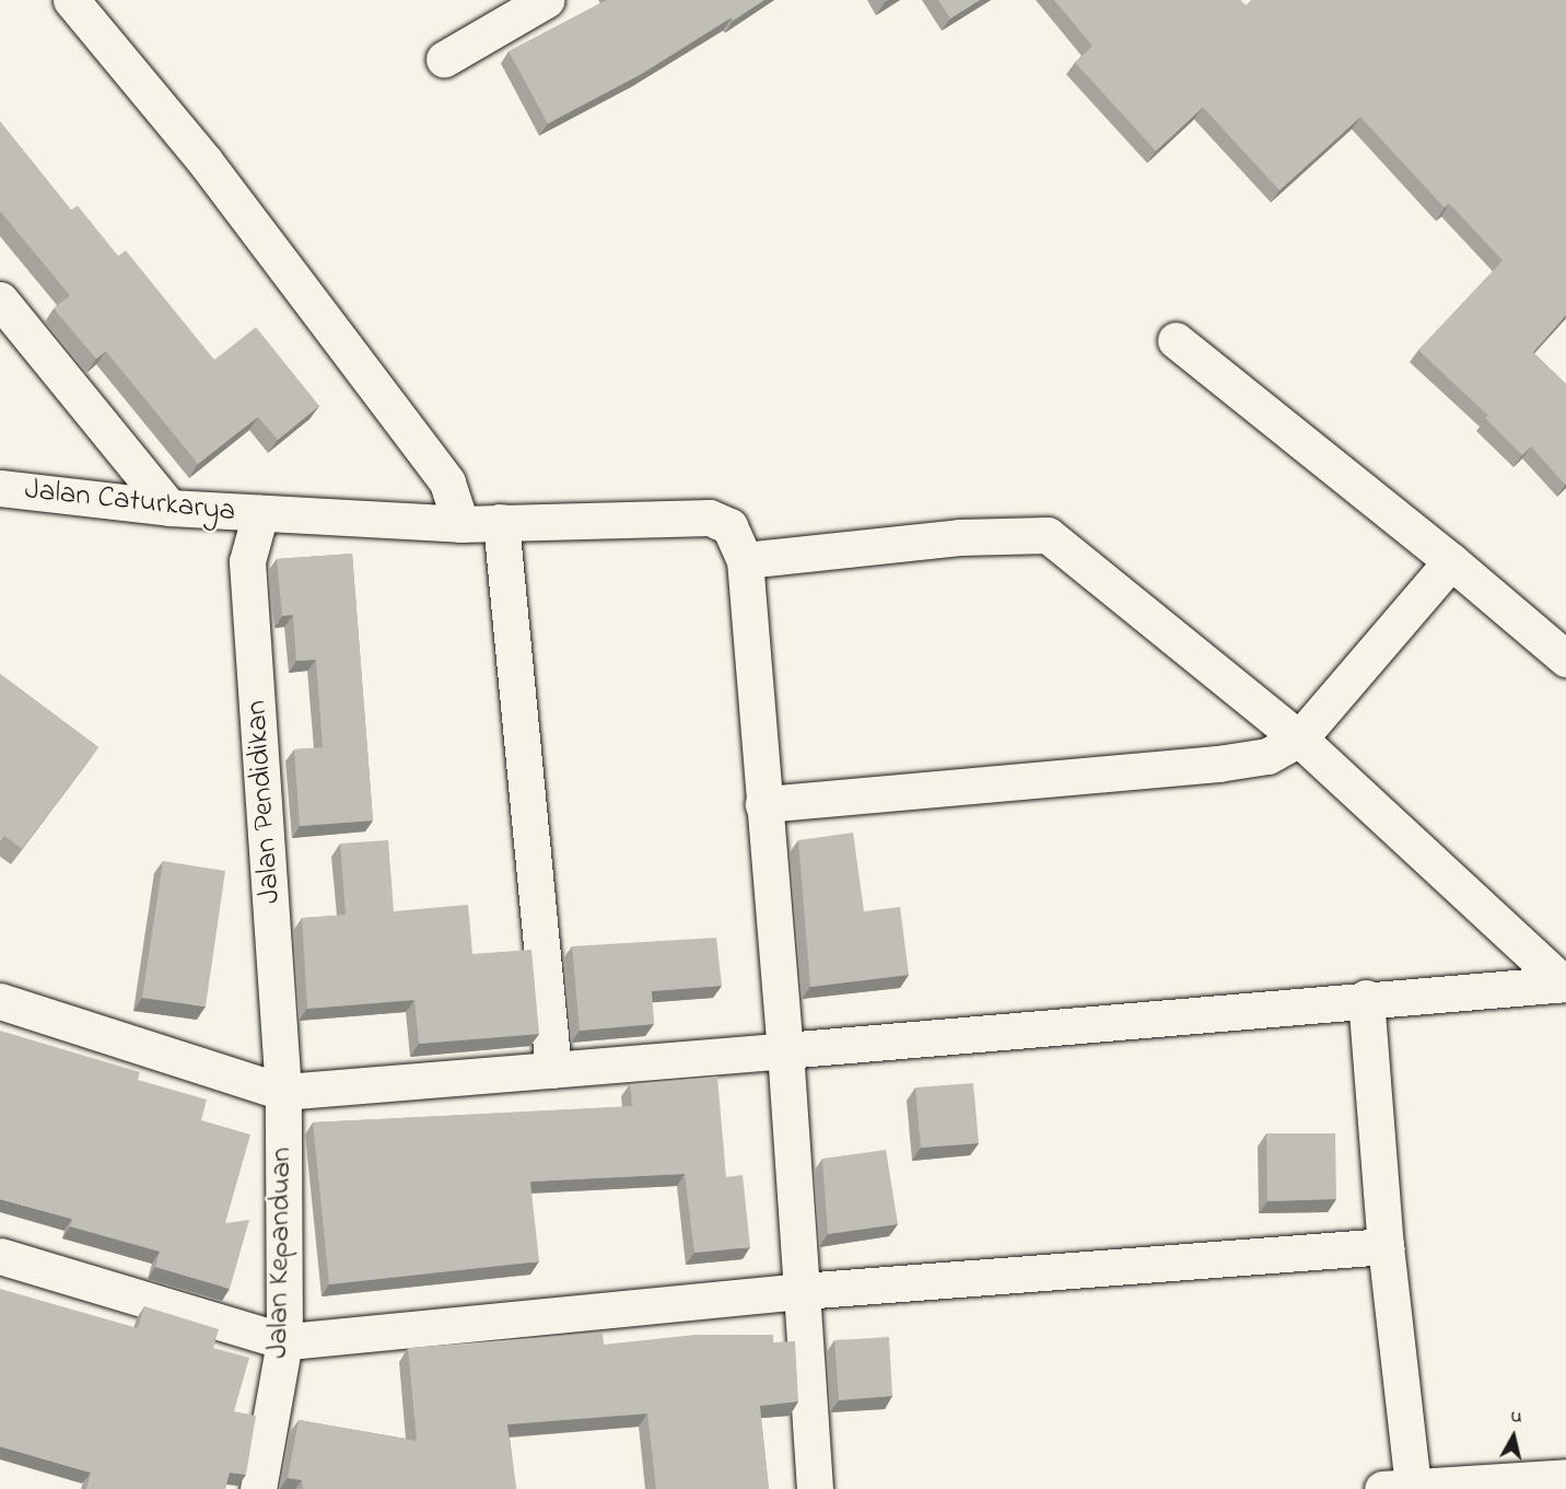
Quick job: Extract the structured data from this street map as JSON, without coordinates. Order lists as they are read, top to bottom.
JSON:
{
  "streets": {
    "street": ["Jalan Caturkarya", "Jalan Pendidikan", "Jalan Kepanduan"]
  },
  "crossings": [
    ["Jalan Caturkarya", "Jalan Pendidikan"],
    ["Jalan Pendidikan", "Jalan Kepanduan"]
  ],
  "north": "top"
}
